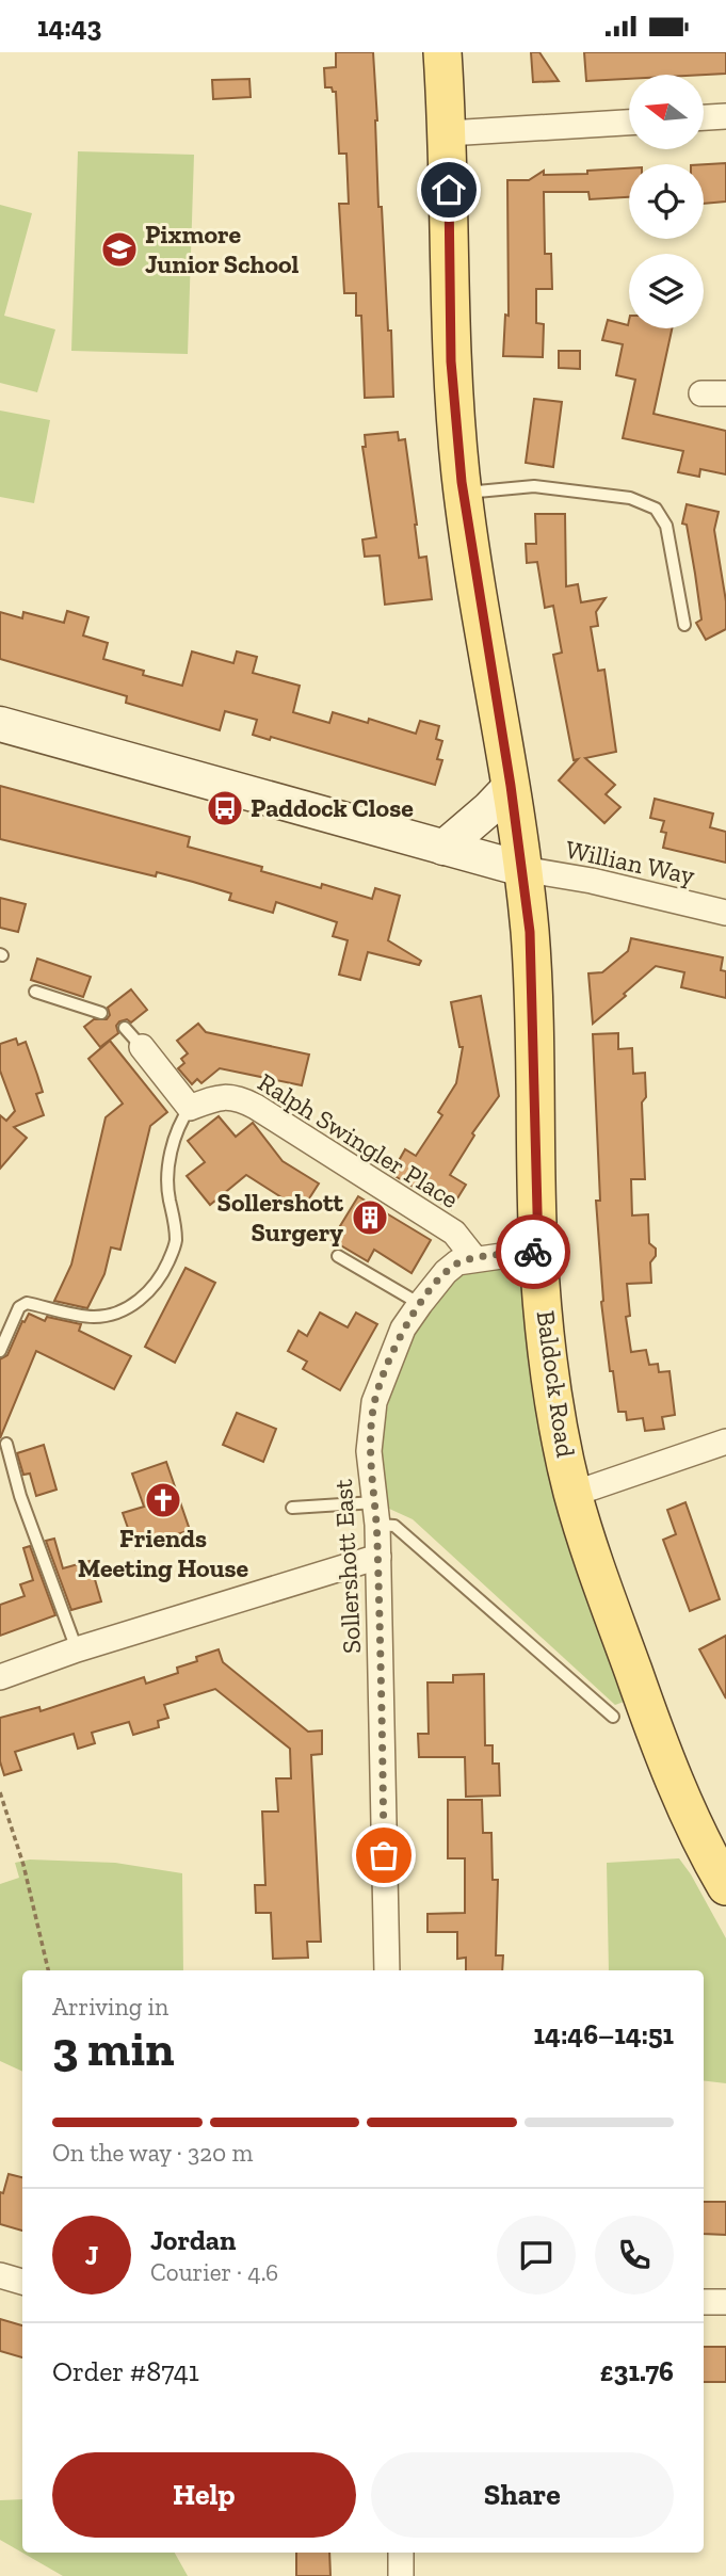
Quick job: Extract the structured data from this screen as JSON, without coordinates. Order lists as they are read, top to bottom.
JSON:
{
  "streets": {
    "main road": ["Baldock Road"],
    "street": ["Willian Way", "Ralph Swingler Place", "Sollershott East"]
  },
  "crossings": [
    ["Willian Way", "Baldock Road"],
    ["Ralph Swingler Place", "Sollershott East"],
    ["Baldock Road", "Sollershott East"]
  ],
  "places": {
    "school or university": ["Pixmore Junior School"],
    "bus stop": ["Paddock Close"],
    "building": ["Sollershott Surgery"],
    "church": ["Friends Meeting House"]
  },
  "north": "left",
  "page": {
    "status": "14:43",
    "heading": ["3 min", "Arriving in", "14:46–14:51"],
    "panel": [
      "Jordan",
      "Courier · 4.6",
      "Order #8741",
      "£31.76"
    ],
    "bar": "On the way · 320 m",
    "round": "J",
    "buttons": ["Help", "Share"]
  }
}
